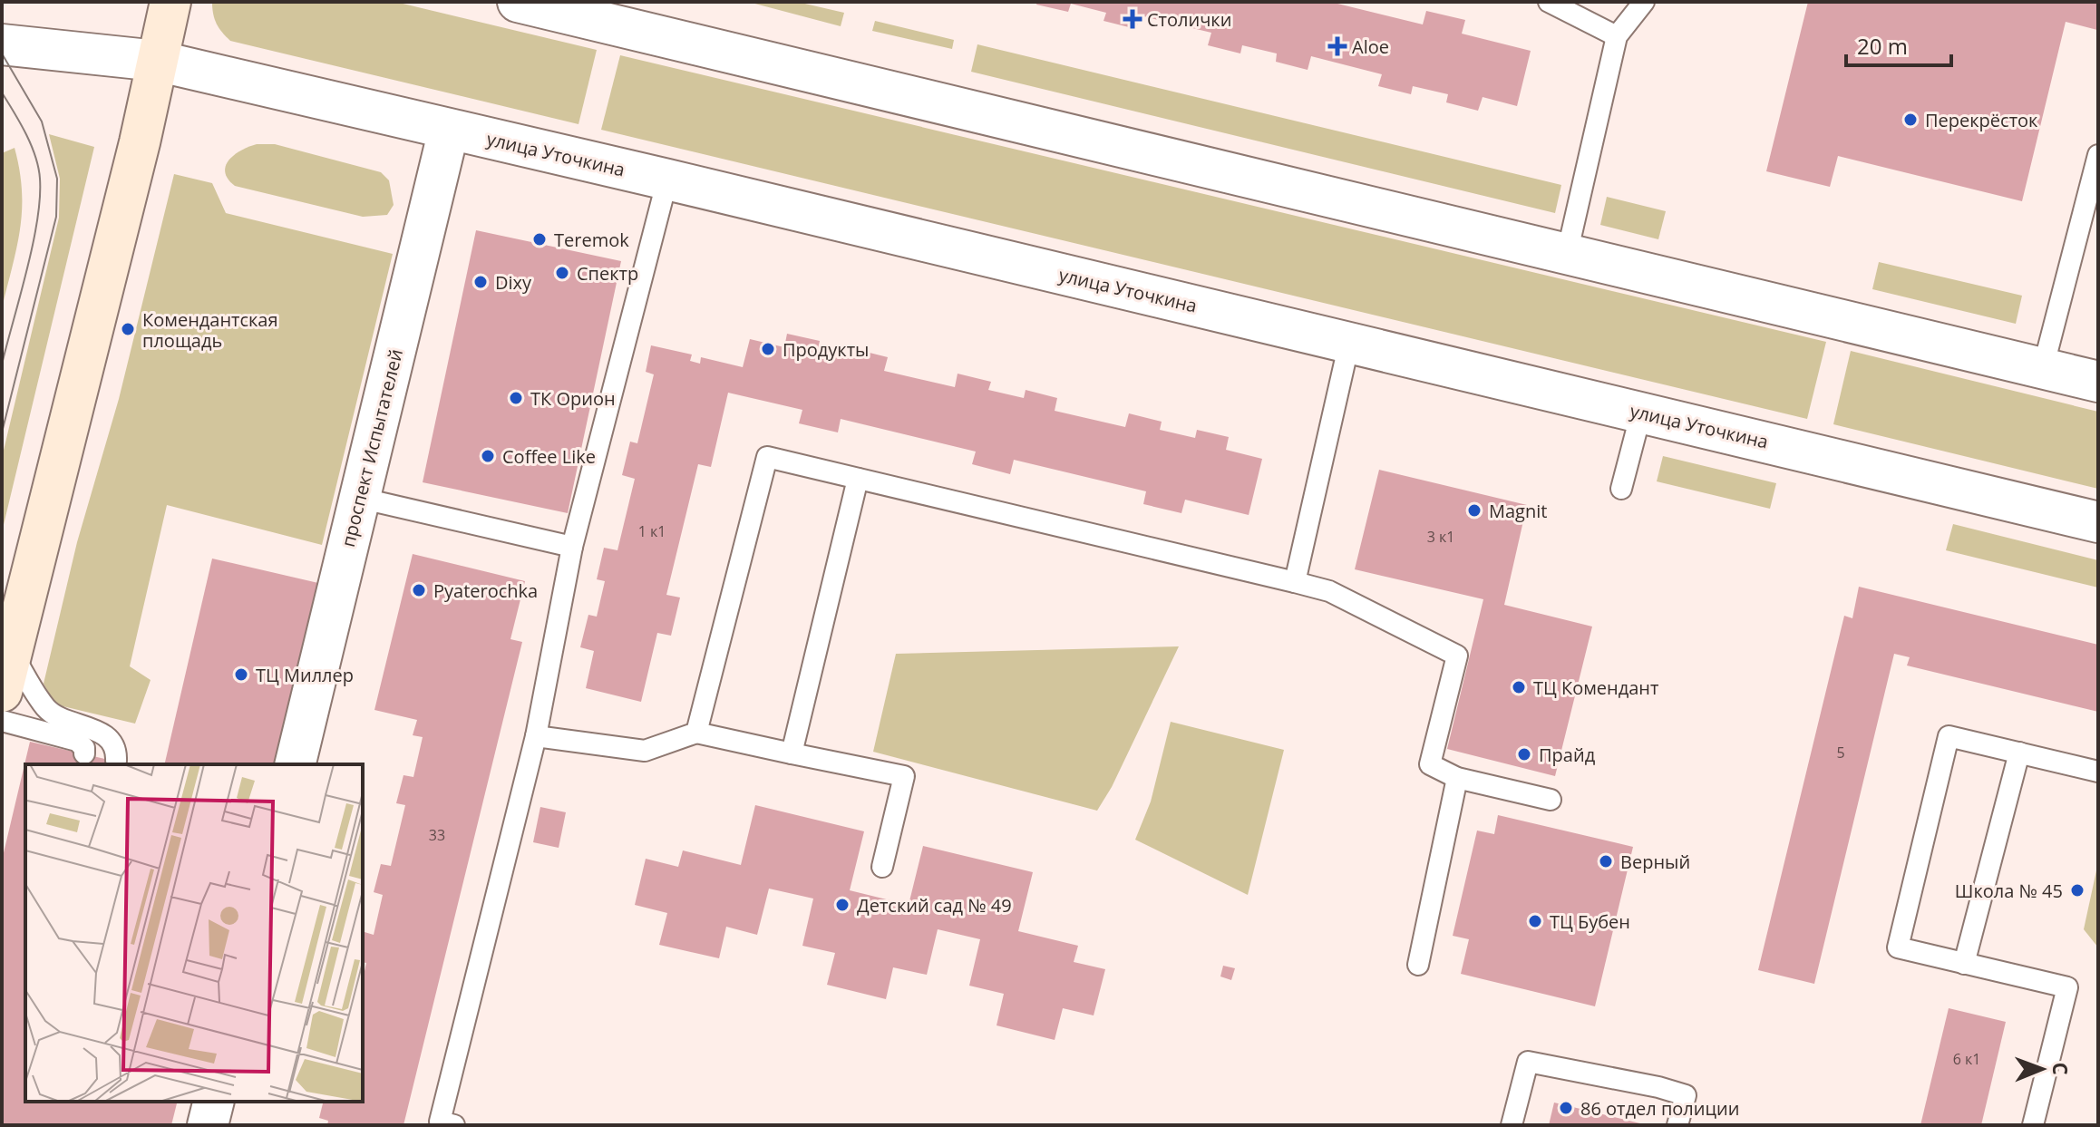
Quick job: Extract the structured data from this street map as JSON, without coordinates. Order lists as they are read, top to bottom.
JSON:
{
  "streets": {
    "street": ["улица Уточкина", "проспект Испытателей"]
  },
  "crossings": [
    ["улица Уточкина", "проспект Испытателей"]
  ],
  "places": {
    "health": ["Столички", "Aloe"],
    "other": [
      "Перекрёсток",
      "Teremok",
      "Спектр",
      "Dixy",
      "Комендантская площадь",
      "Продукты",
      "ТК Орион",
      "Coffee Like",
      "Magnit",
      "Pyaterochka",
      "ТЦ Миллер",
      "ТЦ Комендант",
      "Прайд",
      "Верный",
      "Школа № 45",
      "Детский сад № 49",
      "ТЦ Бубен",
      "86 отдел полиции"
    ]
  },
  "house_numbers": [
    "1 к1",
    "3 к1",
    "5",
    "33",
    "6 к1"
  ],
  "scale_bar": "20 m",
  "north": "right"
}
